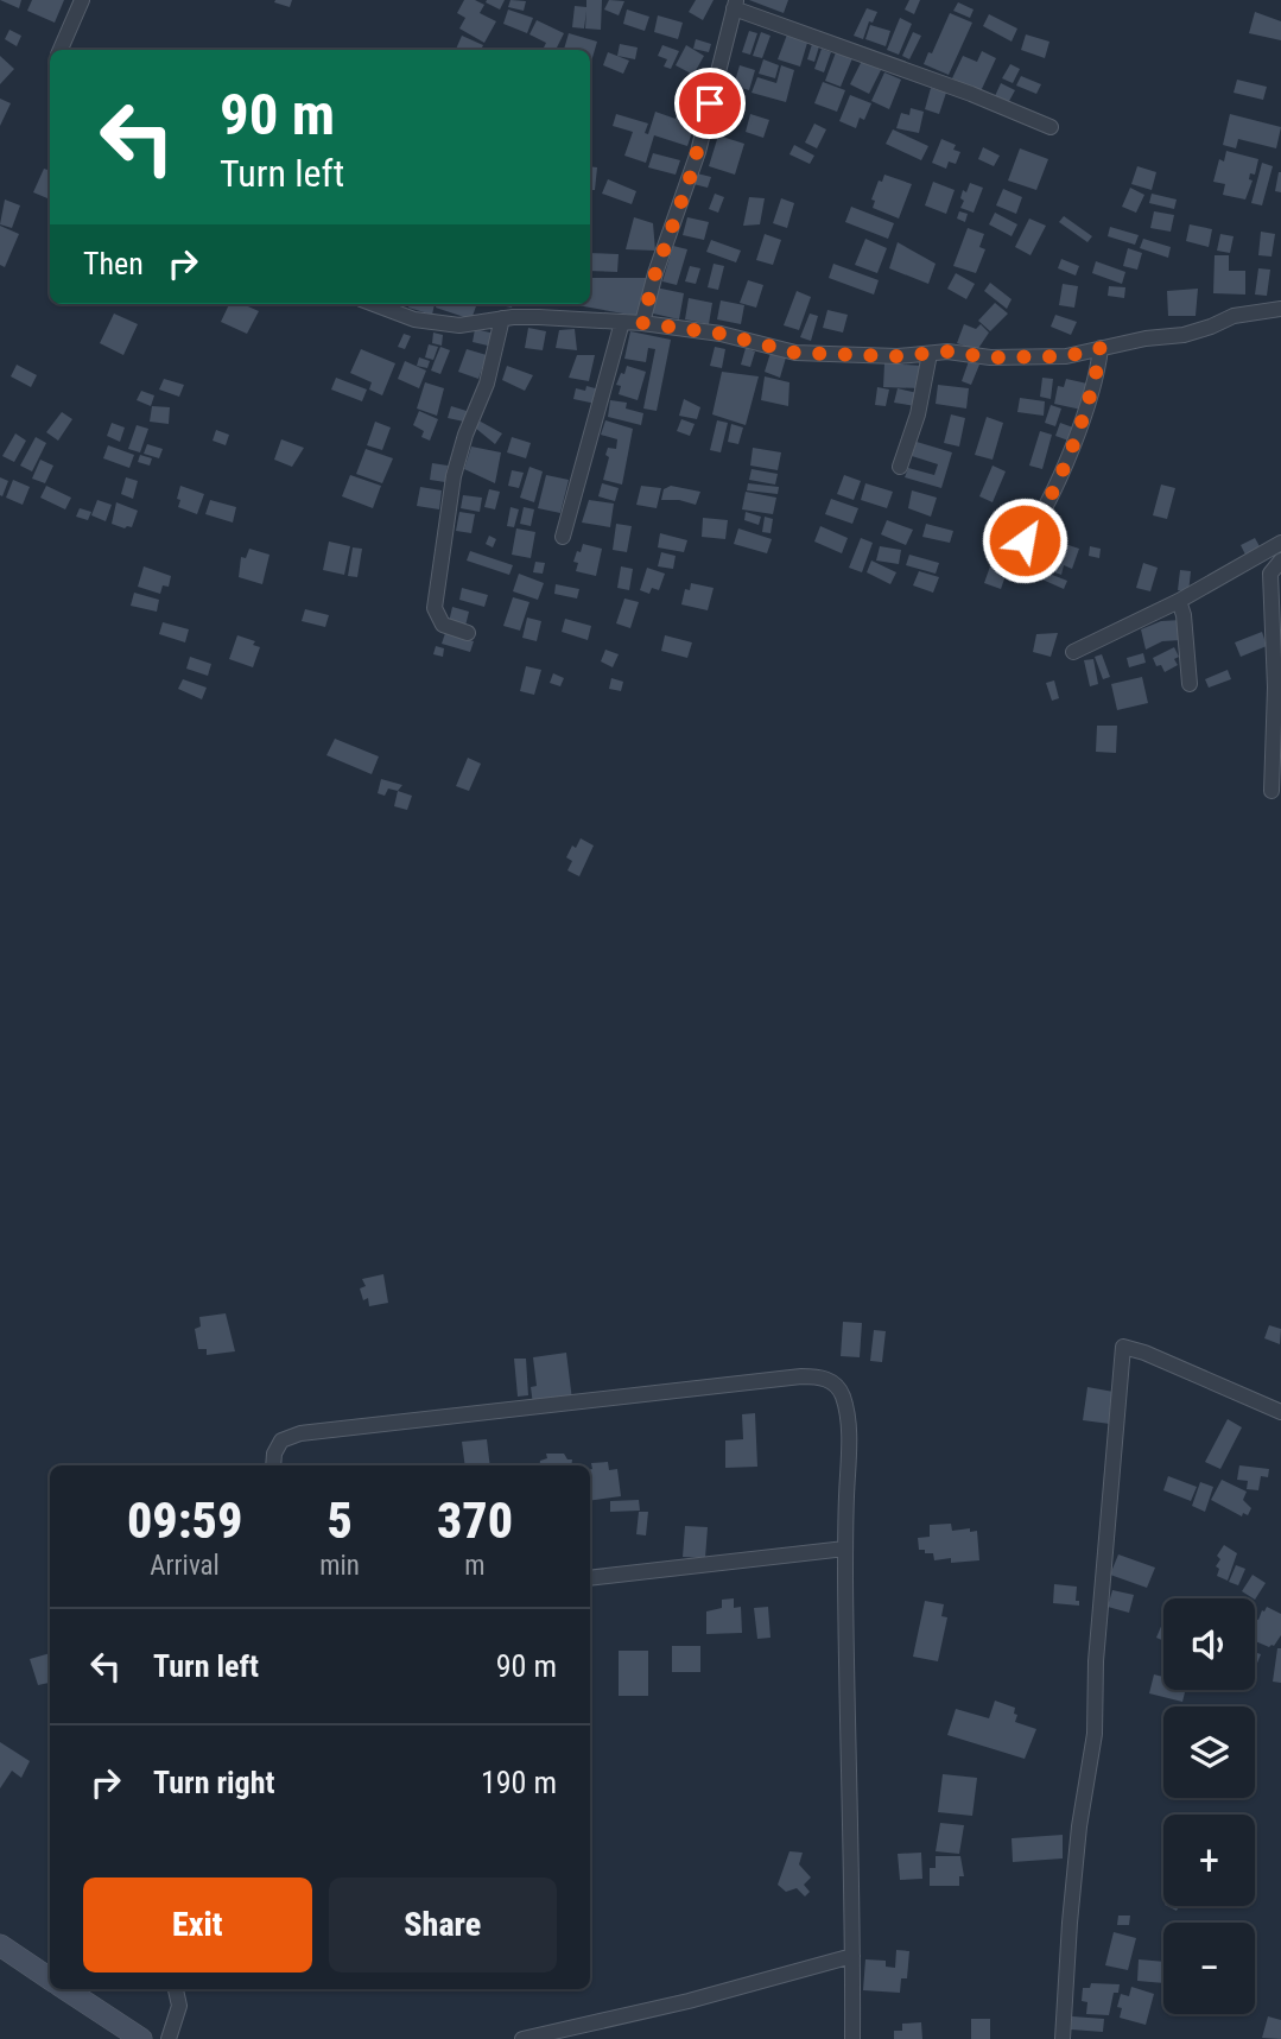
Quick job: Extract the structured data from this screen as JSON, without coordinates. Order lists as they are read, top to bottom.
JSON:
{
  "page": {
    "turn": ["90 m", "Turn left"],
    "then": "Then",
    "eta": [
      "09:59",
      "Arrival",
      "5",
      "min",
      "370",
      "m"
    ],
    "map_buttons": ["+", "−"],
    "list": [
      {
        "name": "Turn left",
        "value": "90 m"
      },
      {
        "name": "Turn right",
        "value": "190 m"
      }
    ],
    "buttons": ["Exit", "Share"]
  }
}
